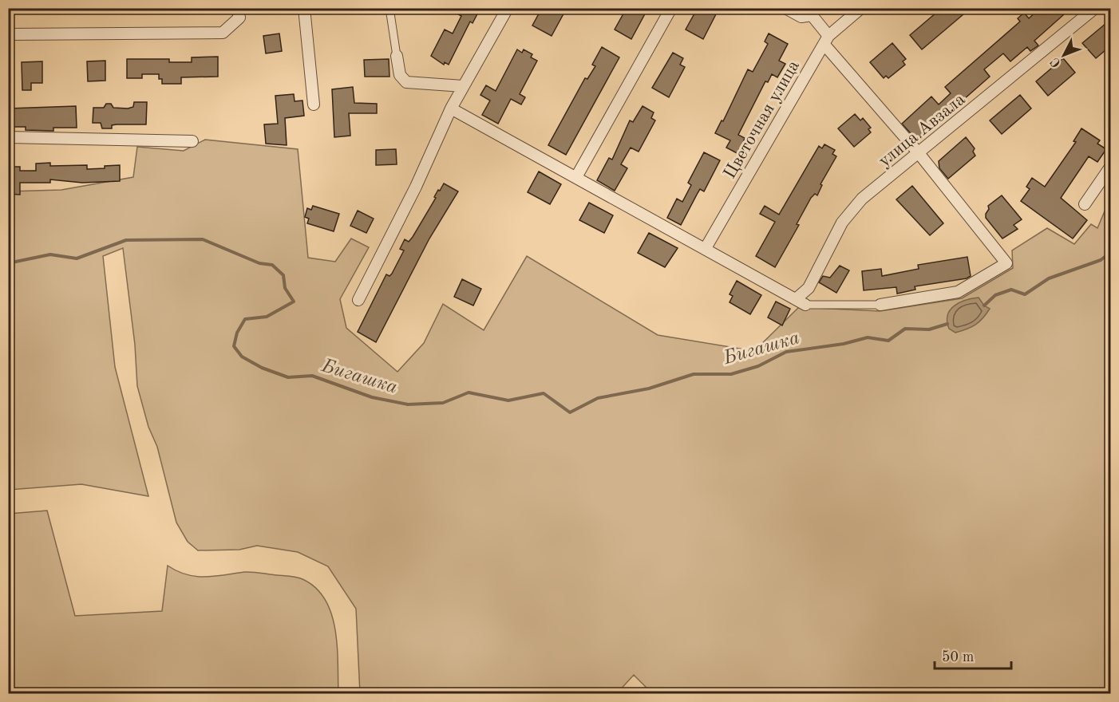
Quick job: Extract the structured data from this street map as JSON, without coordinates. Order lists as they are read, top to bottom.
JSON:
{
  "streets": {
    "street": ["Цветочная улица", "улица Авзала"]
  },
  "water": ["Бигашка"],
  "scale_bar": "50 m",
  "north": "bottom left"
}
